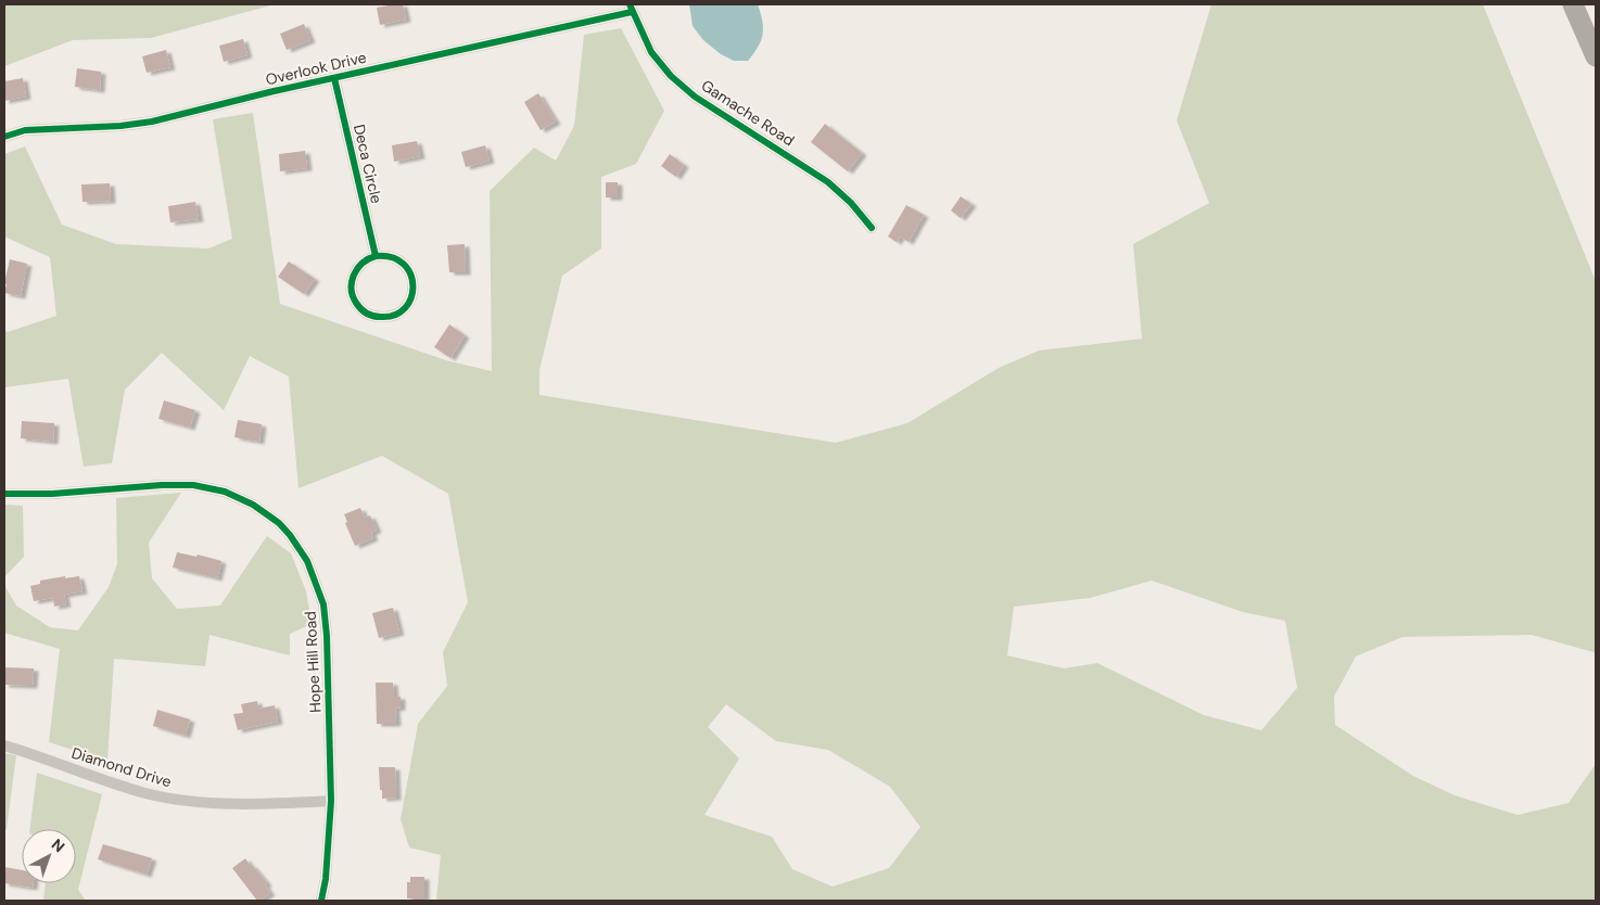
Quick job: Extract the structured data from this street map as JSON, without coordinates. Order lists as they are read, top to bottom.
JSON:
{
  "streets": {
    "street": [
      "Overlook Drive",
      "Gamache Road",
      "Deca Circle",
      "Hope Hill Road",
      "Diamond Drive"
    ]
  },
  "crossings": [
    ["Overlook Drive", "Gamache Road"],
    ["Overlook Drive", "Deca Circle"],
    ["Hope Hill Road", "Diamond Drive"]
  ],
  "north": "top right"
}
